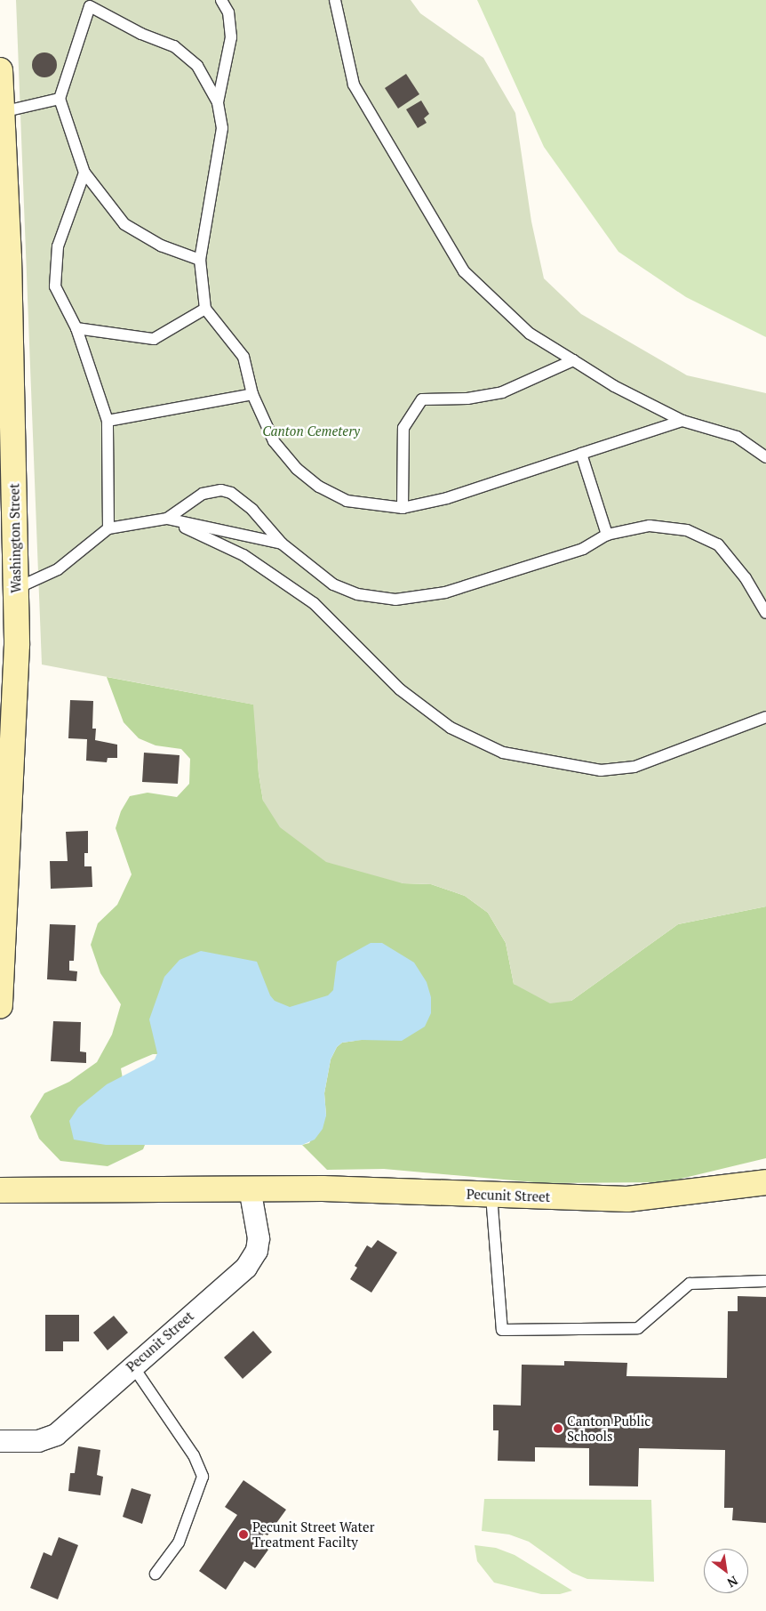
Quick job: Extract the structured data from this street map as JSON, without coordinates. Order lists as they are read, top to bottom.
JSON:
{
  "streets": {
    "main road": ["Washington Street", "Pecunit Street"]
  },
  "parks": ["Canton Cemetery"],
  "places": ["Canton Public Schools", "Pecunit Street Water Treatment Facilty"],
  "north": "bottom right"
}
